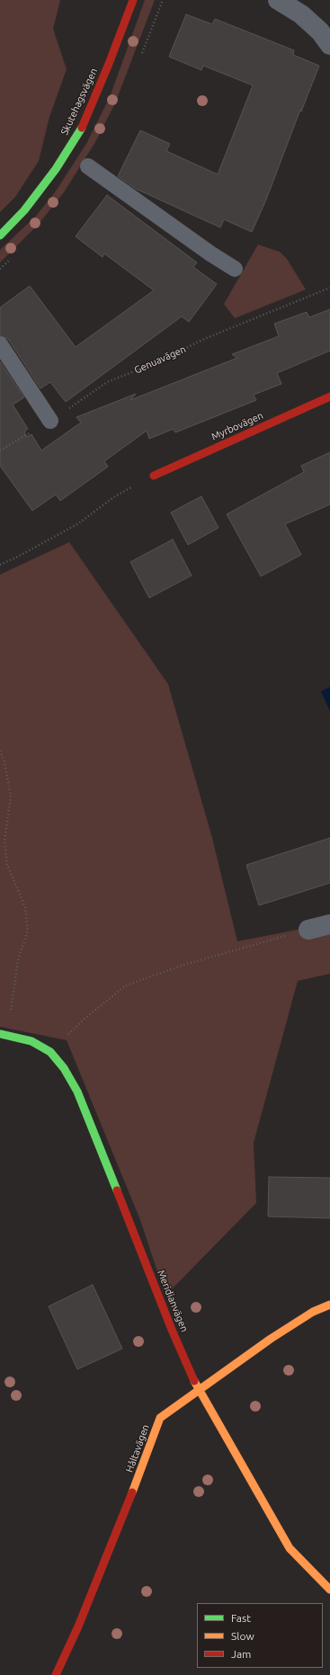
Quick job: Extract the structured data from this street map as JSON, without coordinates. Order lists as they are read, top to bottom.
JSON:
{
  "streets": {
    "street": [
      "Skutehagsvägen",
      "Myrbovägen",
      "Meridianvägen",
      "Håltavägen"
    ],
    "path": ["Genuavägen"]
  },
  "crossings": [
    ["Meridianvägen", "Håltavägen"]
  ],
  "legend": ["Fast", "Slow", "Jam"]
}
